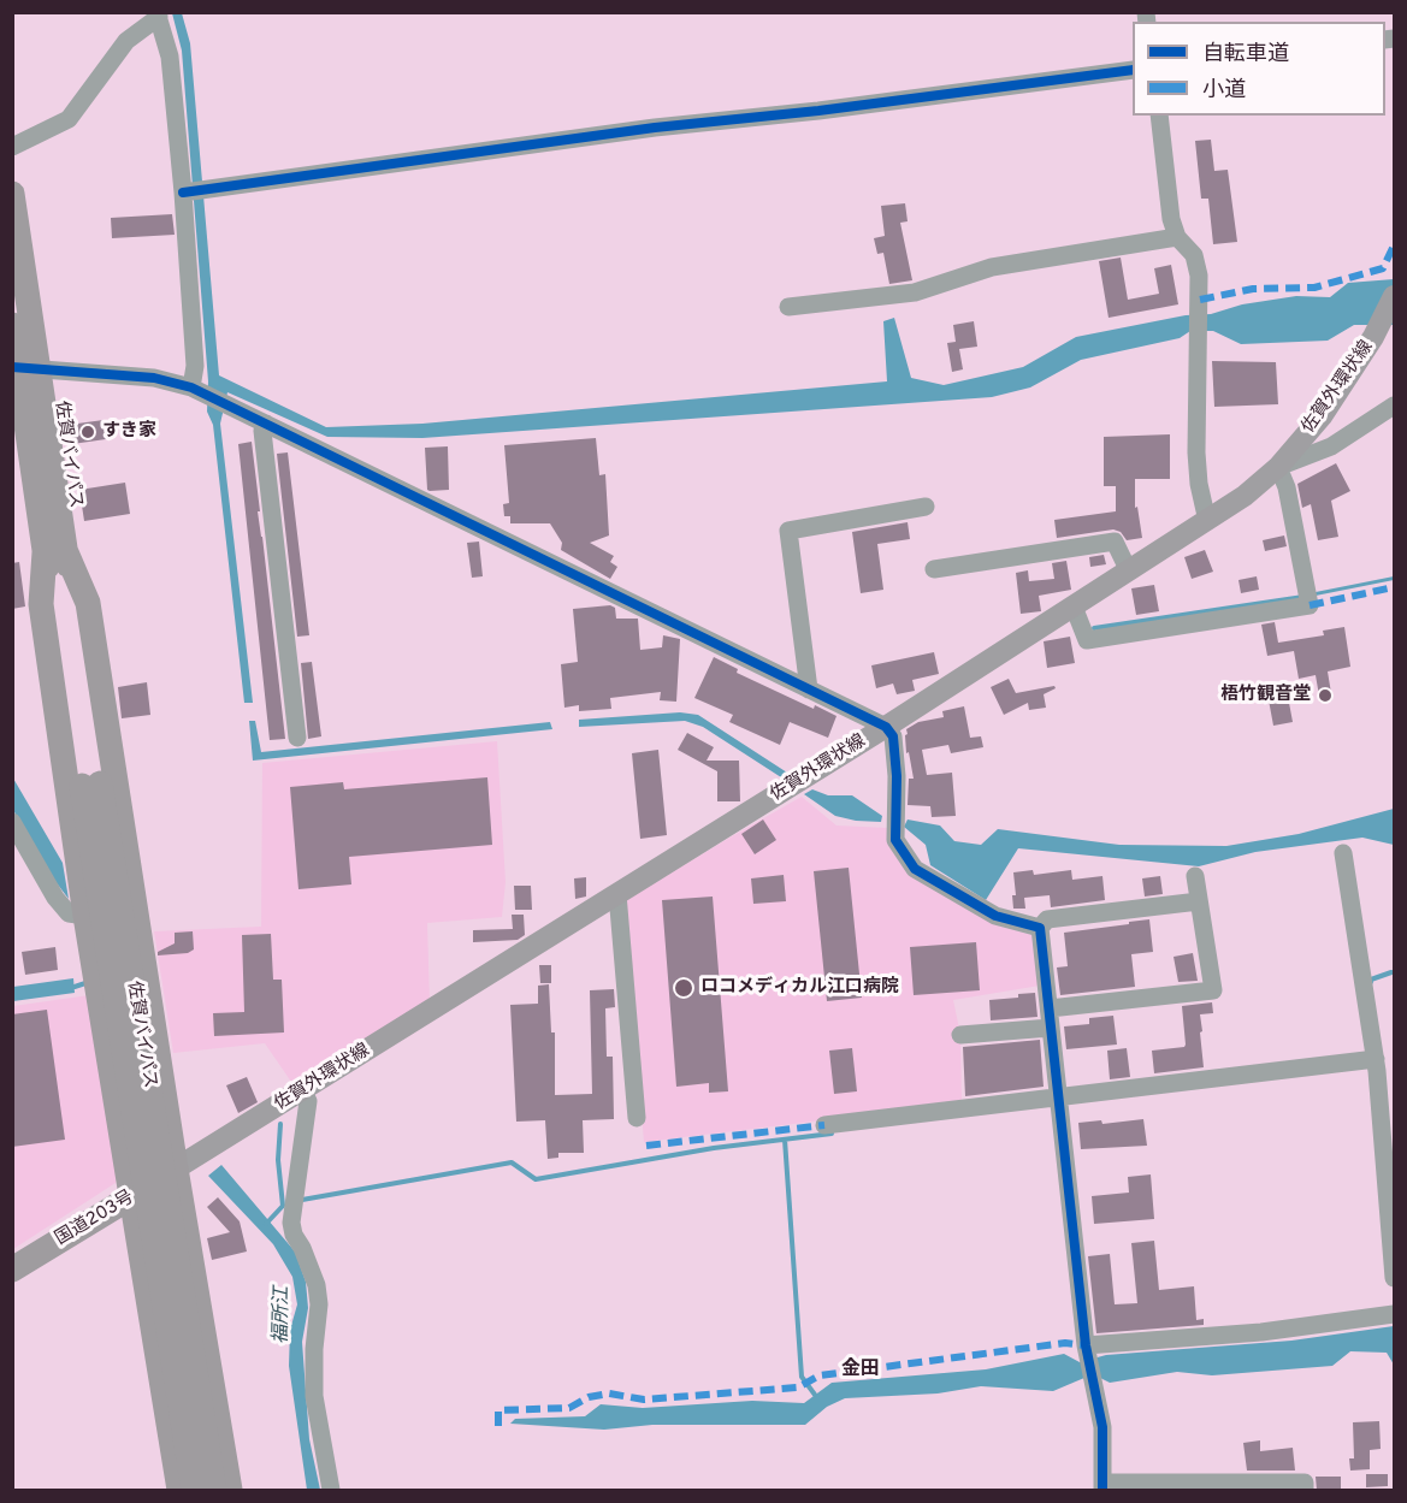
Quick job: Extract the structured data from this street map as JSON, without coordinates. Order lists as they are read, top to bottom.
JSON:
{
  "streets": {
    "highway": ["佐賀バイパス", "国道203号"],
    "main road": ["佐賀外環状線"]
  },
  "crossings": [
    ["佐賀外環状線", "国道203号"]
  ],
  "districts": ["金田"],
  "water": ["福所江"],
  "places": ["すき家", "梧竹観音堂", "ロコメディカル江口病院"],
  "legend": ["自転車道", "小道"]
}
